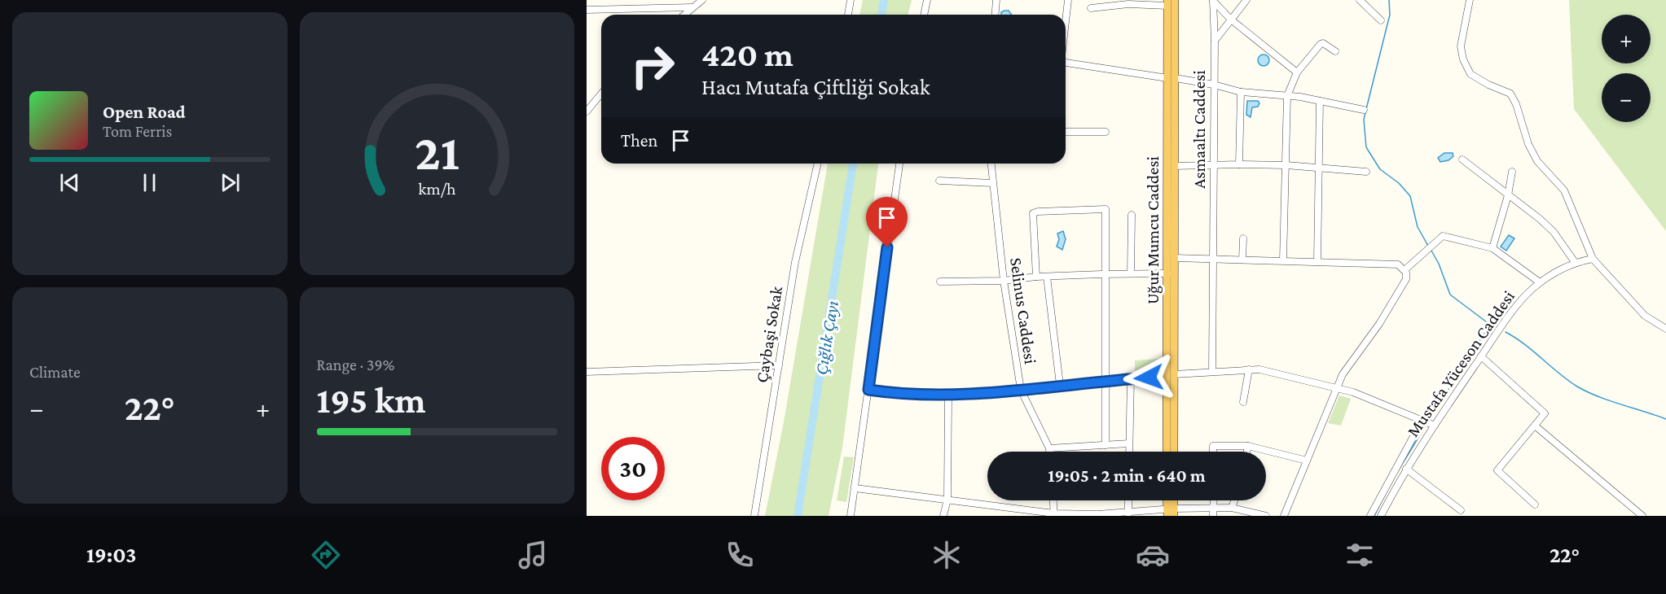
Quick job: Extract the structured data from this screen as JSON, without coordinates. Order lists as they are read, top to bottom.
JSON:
{
  "streets": {
    "main road": ["Uğur Mumcu Caddesi"],
    "street": [
      "Asmaaltı Caddesi",
      "Selinus Caddesi",
      "Çaybaşi Sokak",
      "Mustafa Yüceson Caddesi"
    ]
  },
  "water": ["Çığlık Çayı"],
  "page": {
    "map_buttons": ["+", "−"],
    "turn": ["420 m", "Hacı Mutafa Çiftliği Sokak"],
    "song": ["Open Road", "Tom Ferris"],
    "then": "Then",
    "tile": [
      "Climate",
      ["Range · 39%", "195 km"]
    ],
    "heat": ["−", "22°", "+"],
    "limit": "30",
    "trip": "19:05 · 2 min · 640 m",
    "tabs": ["19:03", "22°"],
    "gauge": ["21", "km/h"]
  }
}
